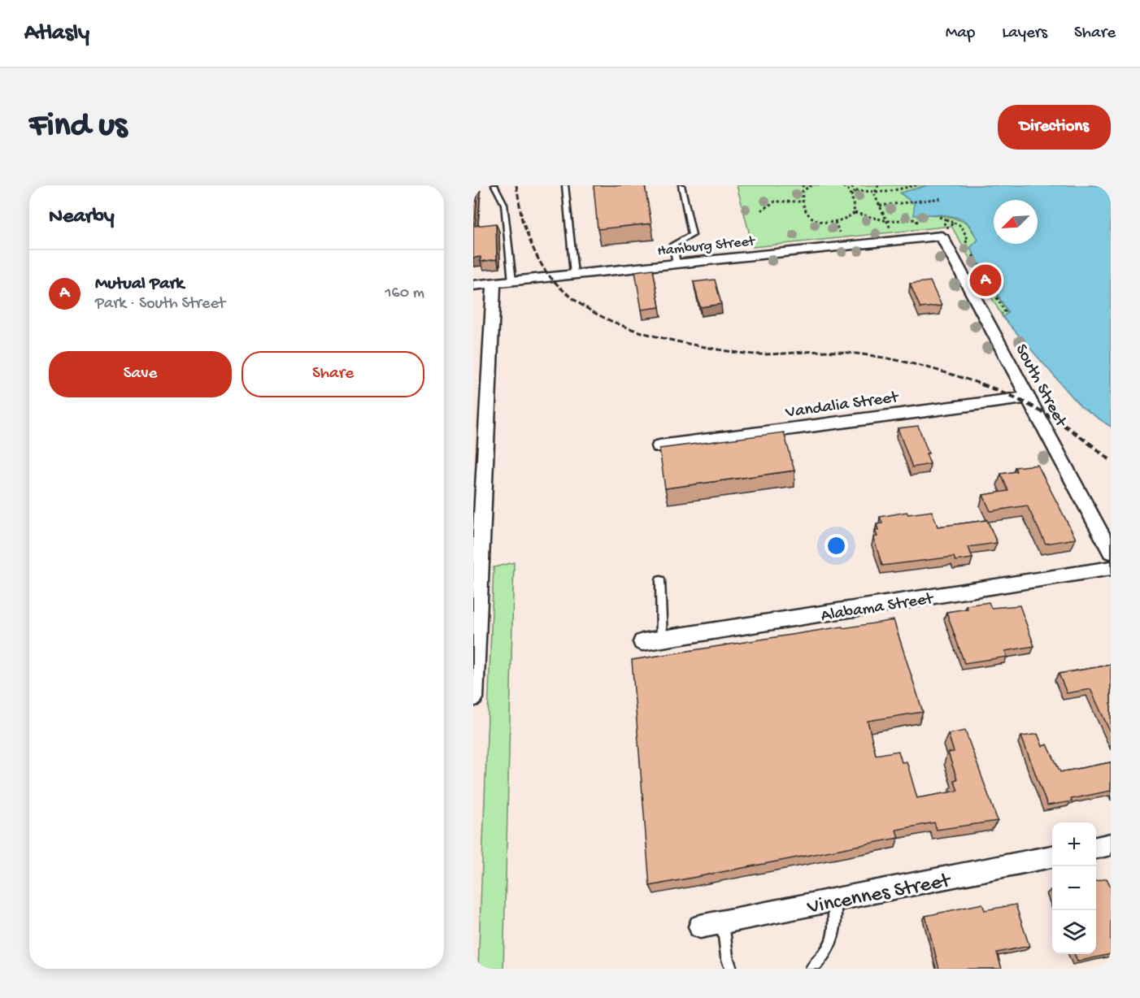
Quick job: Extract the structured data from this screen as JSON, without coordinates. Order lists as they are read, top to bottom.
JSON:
{
  "streets": {
    "street": [
      "Hamburg Street",
      "South Street",
      "Vandalia Street",
      "Alabama Street",
      "Vincennes Street"
    ]
  },
  "crossings": [
    ["Hamburg Street", "South Street"],
    ["South Street", "Vandalia Street"]
  ],
  "north": "bottom left",
  "page": {
    "header": "Atlasly",
    "nav": ["Map", "Layers", "Share"],
    "buttons": [
      "Directions",
      ["Save", "Share"]
    ],
    "title": "Find us",
    "heading": "Nearby",
    "list": [
      {
        "mark": "A",
        "name": "Mutual Park",
        "note": "Park · South Street",
        "value": "160 m"
      }
    ],
    "pins": "A",
    "map_buttons": ["+", "−"]
  }
}
